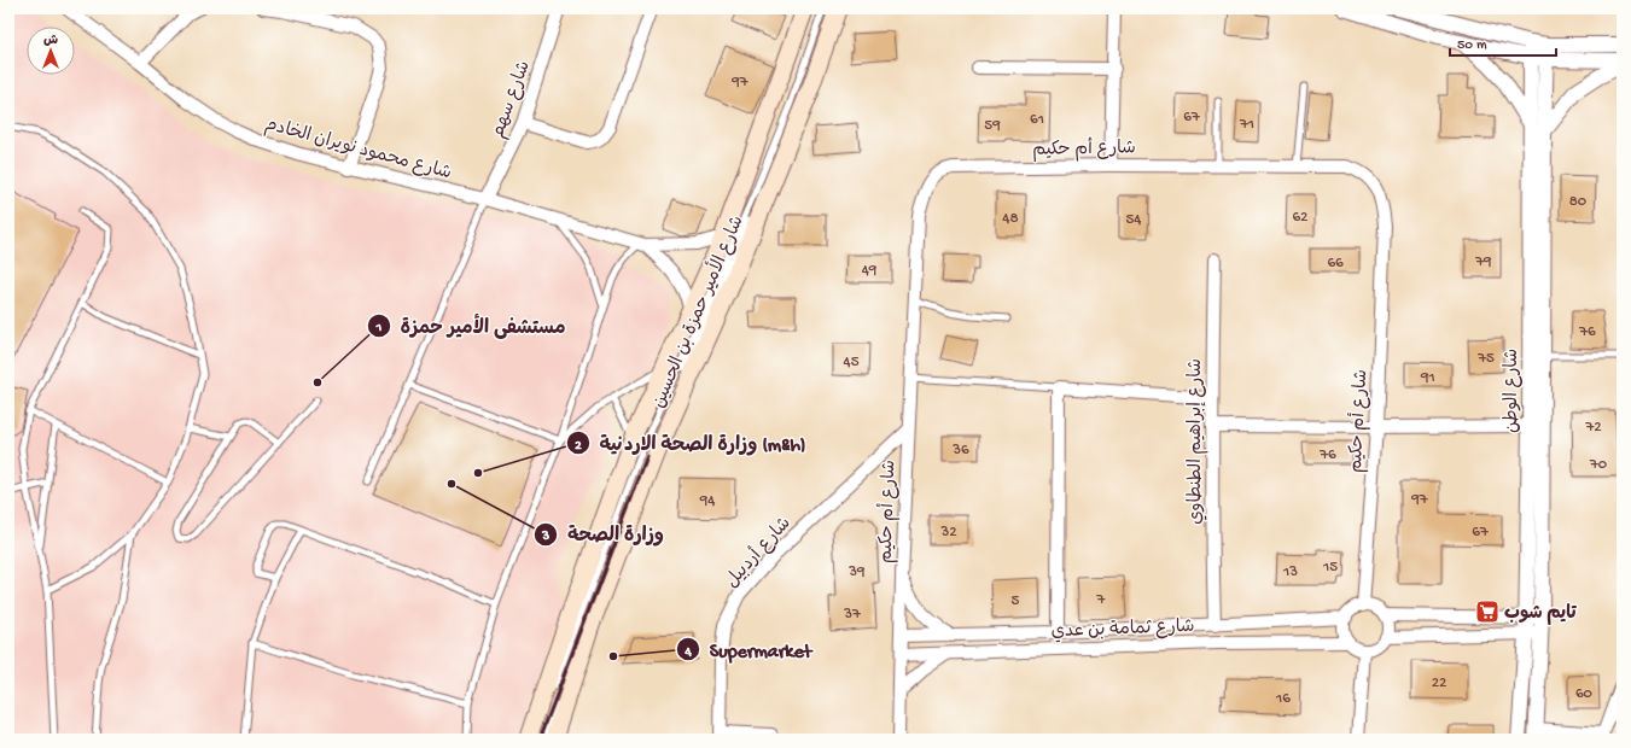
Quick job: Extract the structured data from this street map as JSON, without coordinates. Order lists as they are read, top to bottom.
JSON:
{
  "streets": {
    "main road": ["شارع الأمير حمزة بن الحسين"],
    "street": [
      "شارع سهم",
      "شارع محمود نويران الخادم",
      "شارع أم حكيم",
      "شارع الوطن",
      "شارع إبراهيم الطنطاوي",
      "شارع أردبيل",
      "شارع ثمامة بن عدي"
    ]
  },
  "crossings": [
    ["شارع سهم", "شارع محمود نويران الخادم"],
    ["شارع محمود نويران الخادم", "شارع الأمير حمزة بن الحسين"],
    ["شارع أم حكيم", "شارع أردبيل"],
    ["شارع أم حكيم", "شارع ثمامة بن عدي"],
    ["شارع إبراهيم الطنطاوي", "شارع ثمامة بن عدي"]
  ],
  "places": {
    "other": [
      "مستشفى الأمير حمزة",
      "وزارة الصحة الاردنية (m&h)",
      "وزارة الصحة",
      "Supermarket"
    ],
    "supermarket": ["تايم شوب"]
  },
  "house_numbers": [
    "97",
    "67",
    "61",
    "71",
    "59",
    "80",
    "62",
    "48",
    "54",
    "79",
    "66",
    "49",
    "76",
    "75",
    "45",
    "91",
    "72",
    "36",
    "76",
    "70",
    "97",
    "94",
    "32",
    "67",
    "15",
    "39",
    "13",
    "7",
    "5",
    "37",
    "22",
    "60",
    "16"
  ],
  "scale_bar": "50 m",
  "north": "top"
}
